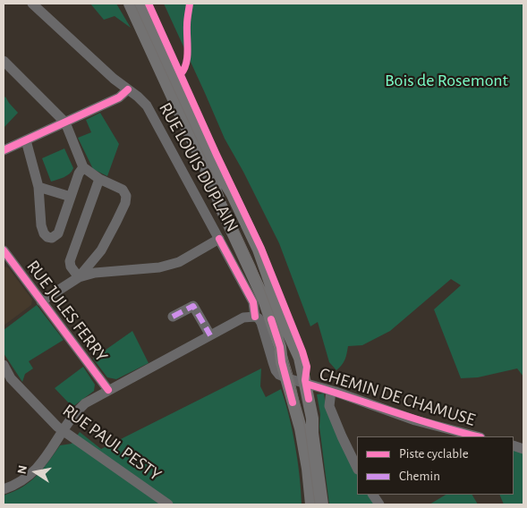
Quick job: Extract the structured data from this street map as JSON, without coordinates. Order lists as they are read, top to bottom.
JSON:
{
  "streets": {
    "street": [
      "RUE LOUIS DUPLAIN",
      "RUE JULES FERRY",
      "CHEMIN DE CHAMUSE",
      "RUE PAUL PESTY"
    ]
  },
  "crossings": [
    ["RUE LOUIS DUPLAIN", "CHEMIN DE CHAMUSE"]
  ],
  "parks": ["Bois de Rosemont"],
  "legend": ["Piste cyclable", "Chemin"],
  "north": "left"
}
